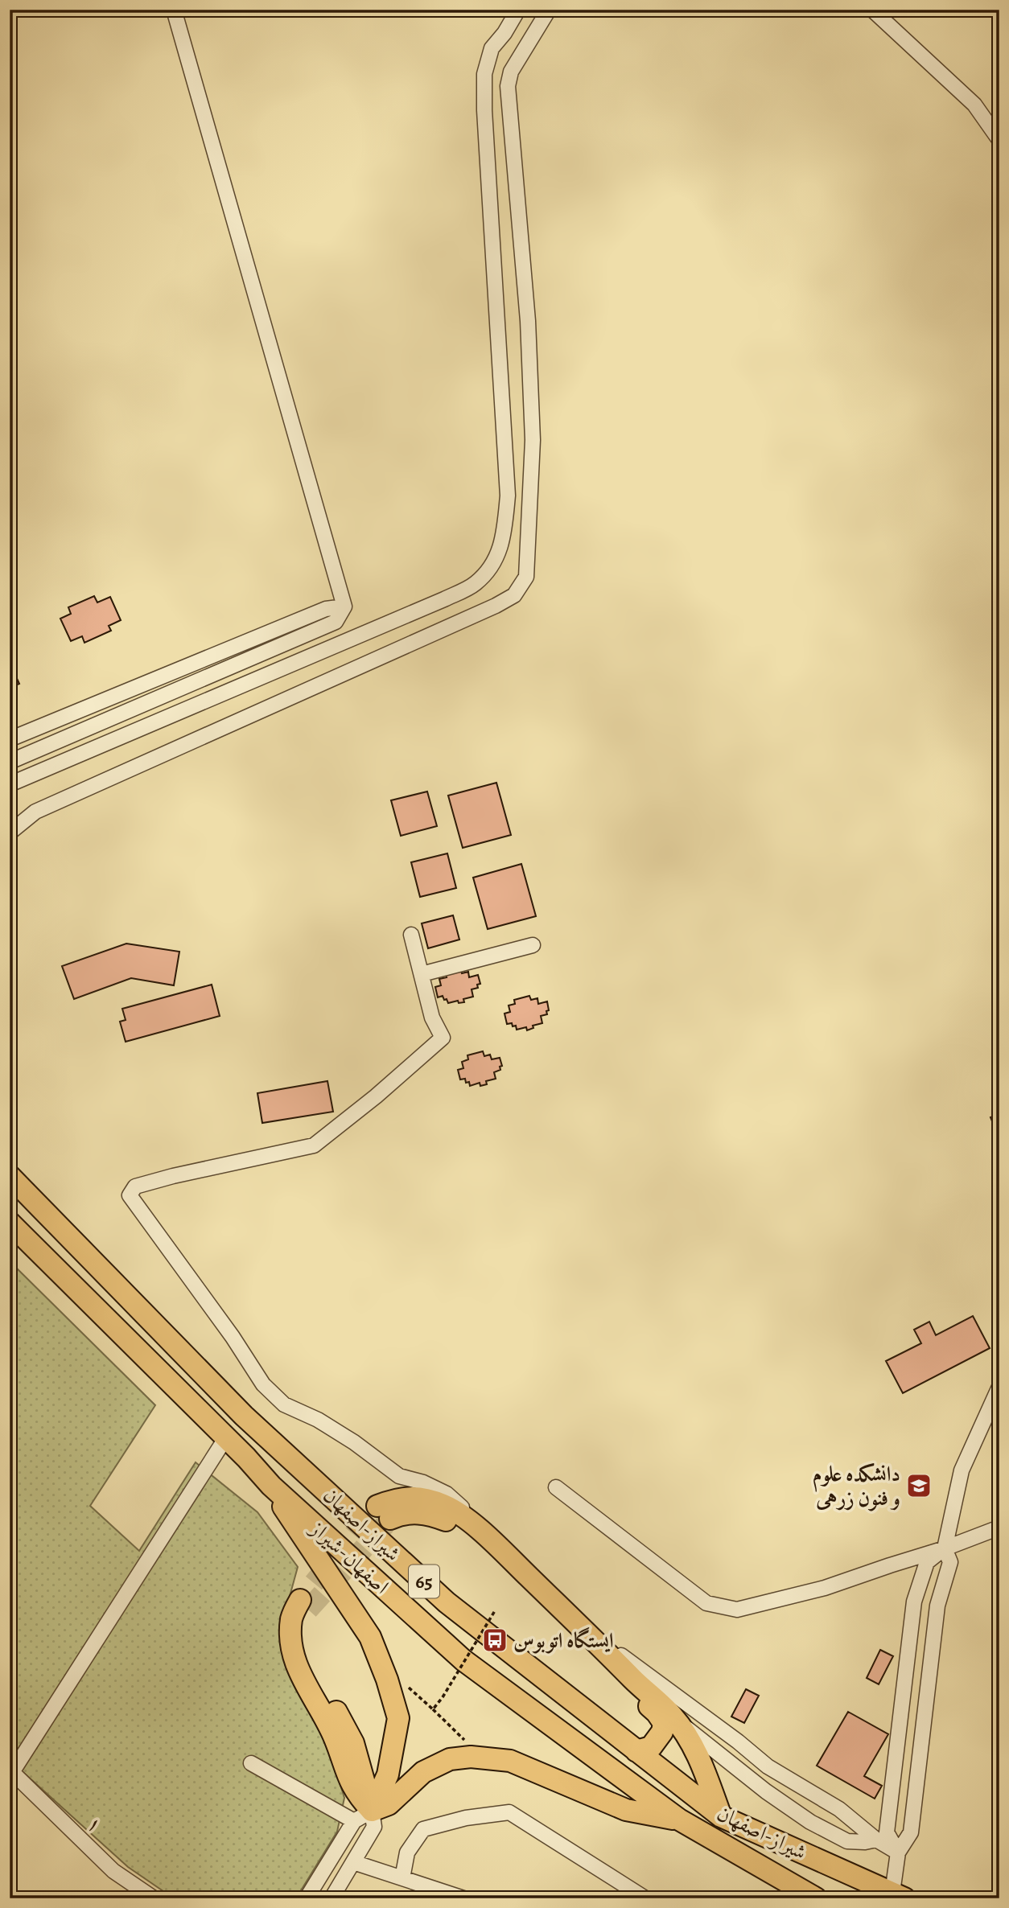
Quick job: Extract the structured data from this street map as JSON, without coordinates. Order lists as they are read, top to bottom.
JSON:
{
  "streets": {
    "highway": ["شیراز-اصفهان", "اصفهان-شیراز", "65"],
    "street": ["۱"]
  },
  "places": {
    "school or university": ["دانشکده علوم و فنون زرهی"],
    "bus stop": ["ایستگاه اتوبوس"]
  }
}
